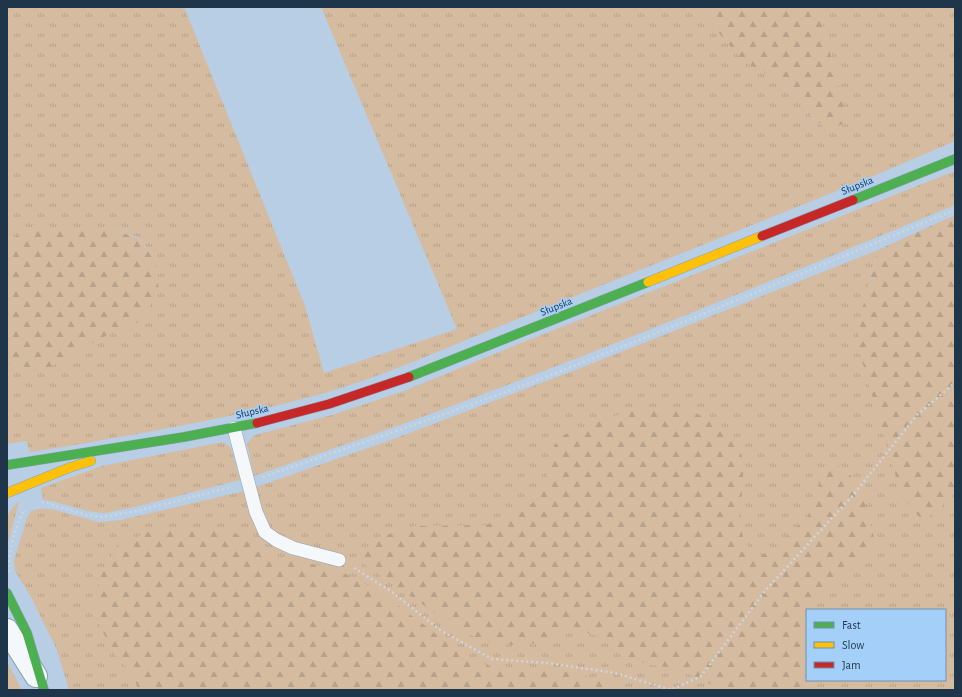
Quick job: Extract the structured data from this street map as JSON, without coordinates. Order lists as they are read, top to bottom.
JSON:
{
  "streets": {
    "main road": ["Słupska"]
  },
  "legend": ["Fast", "Slow", "Jam"]
}
